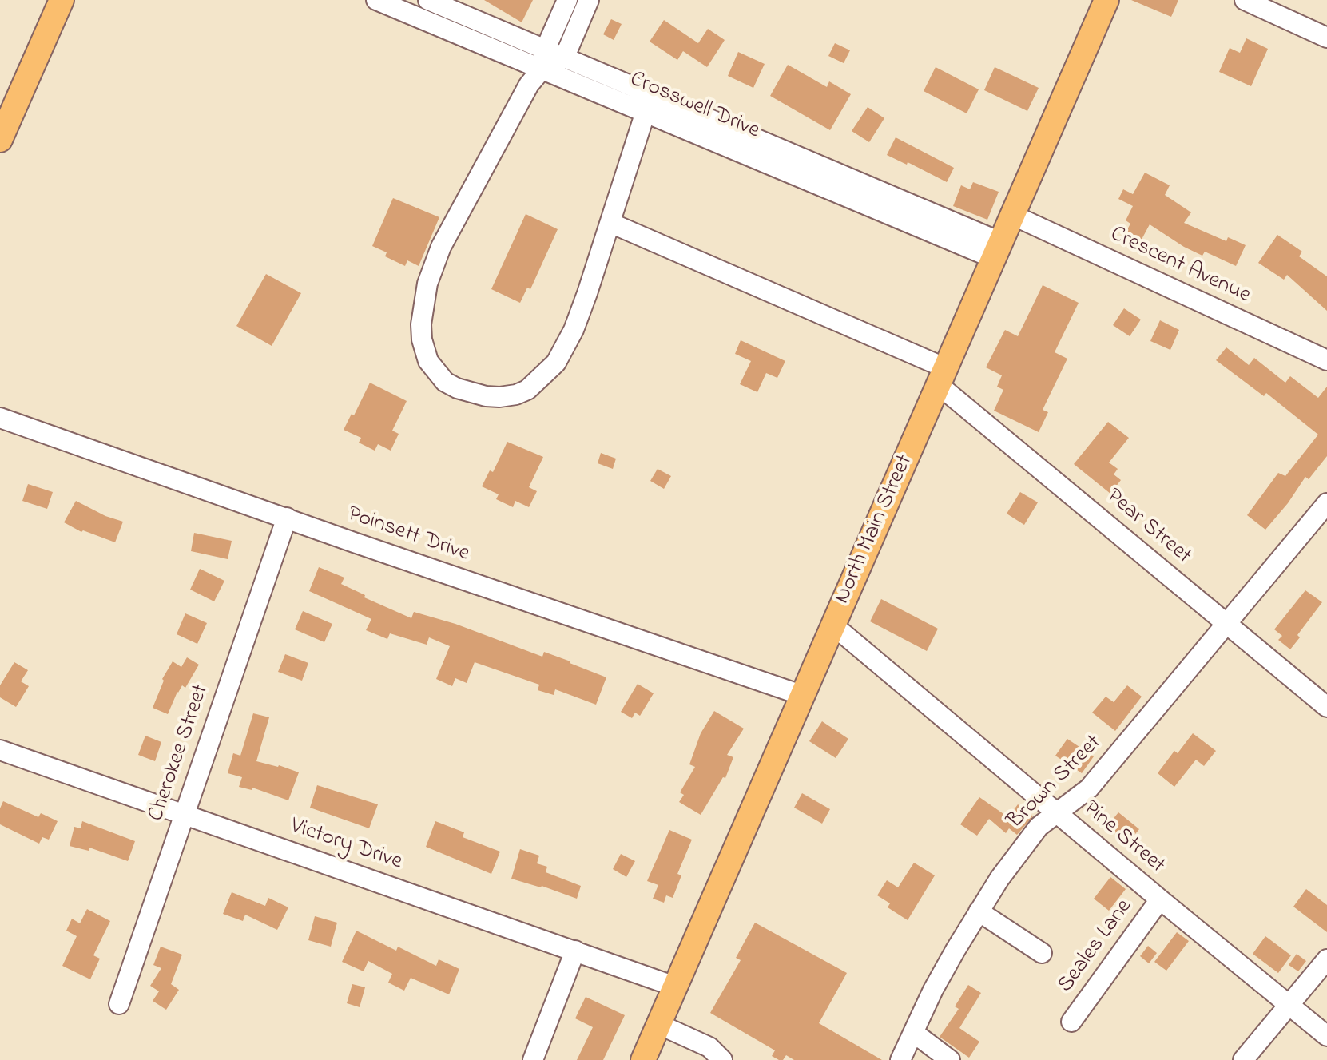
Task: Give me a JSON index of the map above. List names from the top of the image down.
{
  "streets": {
    "main road": ["North Main Street"],
    "street": [
      "Crosswell Drive",
      "Crescent Avenue",
      "Pear Street",
      "Poinsett Drive",
      "Cherokee Street",
      "Brown Street",
      "Pine Street",
      "Victory Drive",
      "Seales Lane"
    ]
  },
  "crossings": [
    ["Crosswell Drive", "North Main Street"],
    ["Crescent Avenue", "North Main Street"],
    ["Pear Street", "North Main Street"],
    ["Pear Street", "Brown Street"],
    ["North Main Street", "Poinsett Drive"],
    ["North Main Street", "Pine Street"],
    ["North Main Street", "Victory Drive"],
    ["Poinsett Drive", "Cherokee Street"],
    ["Cherokee Street", "Victory Drive"],
    ["Brown Street", "Pine Street"],
    ["Pine Street", "Seales Lane"]
  ]
}
